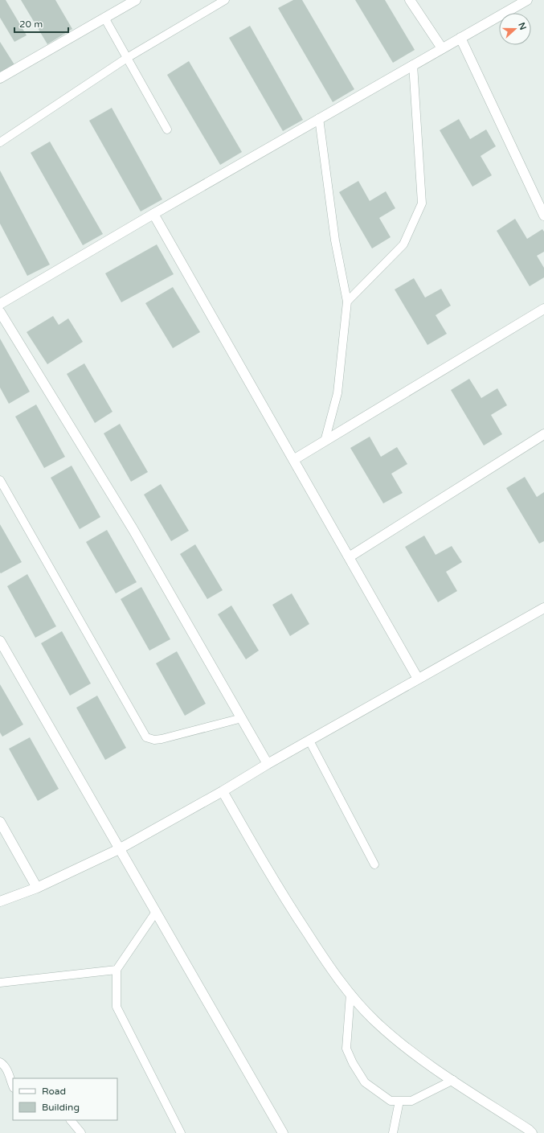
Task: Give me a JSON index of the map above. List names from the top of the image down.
{
  "legend": ["Road", "Building"],
  "scale_bar": "20 m",
  "north": "right"
}
